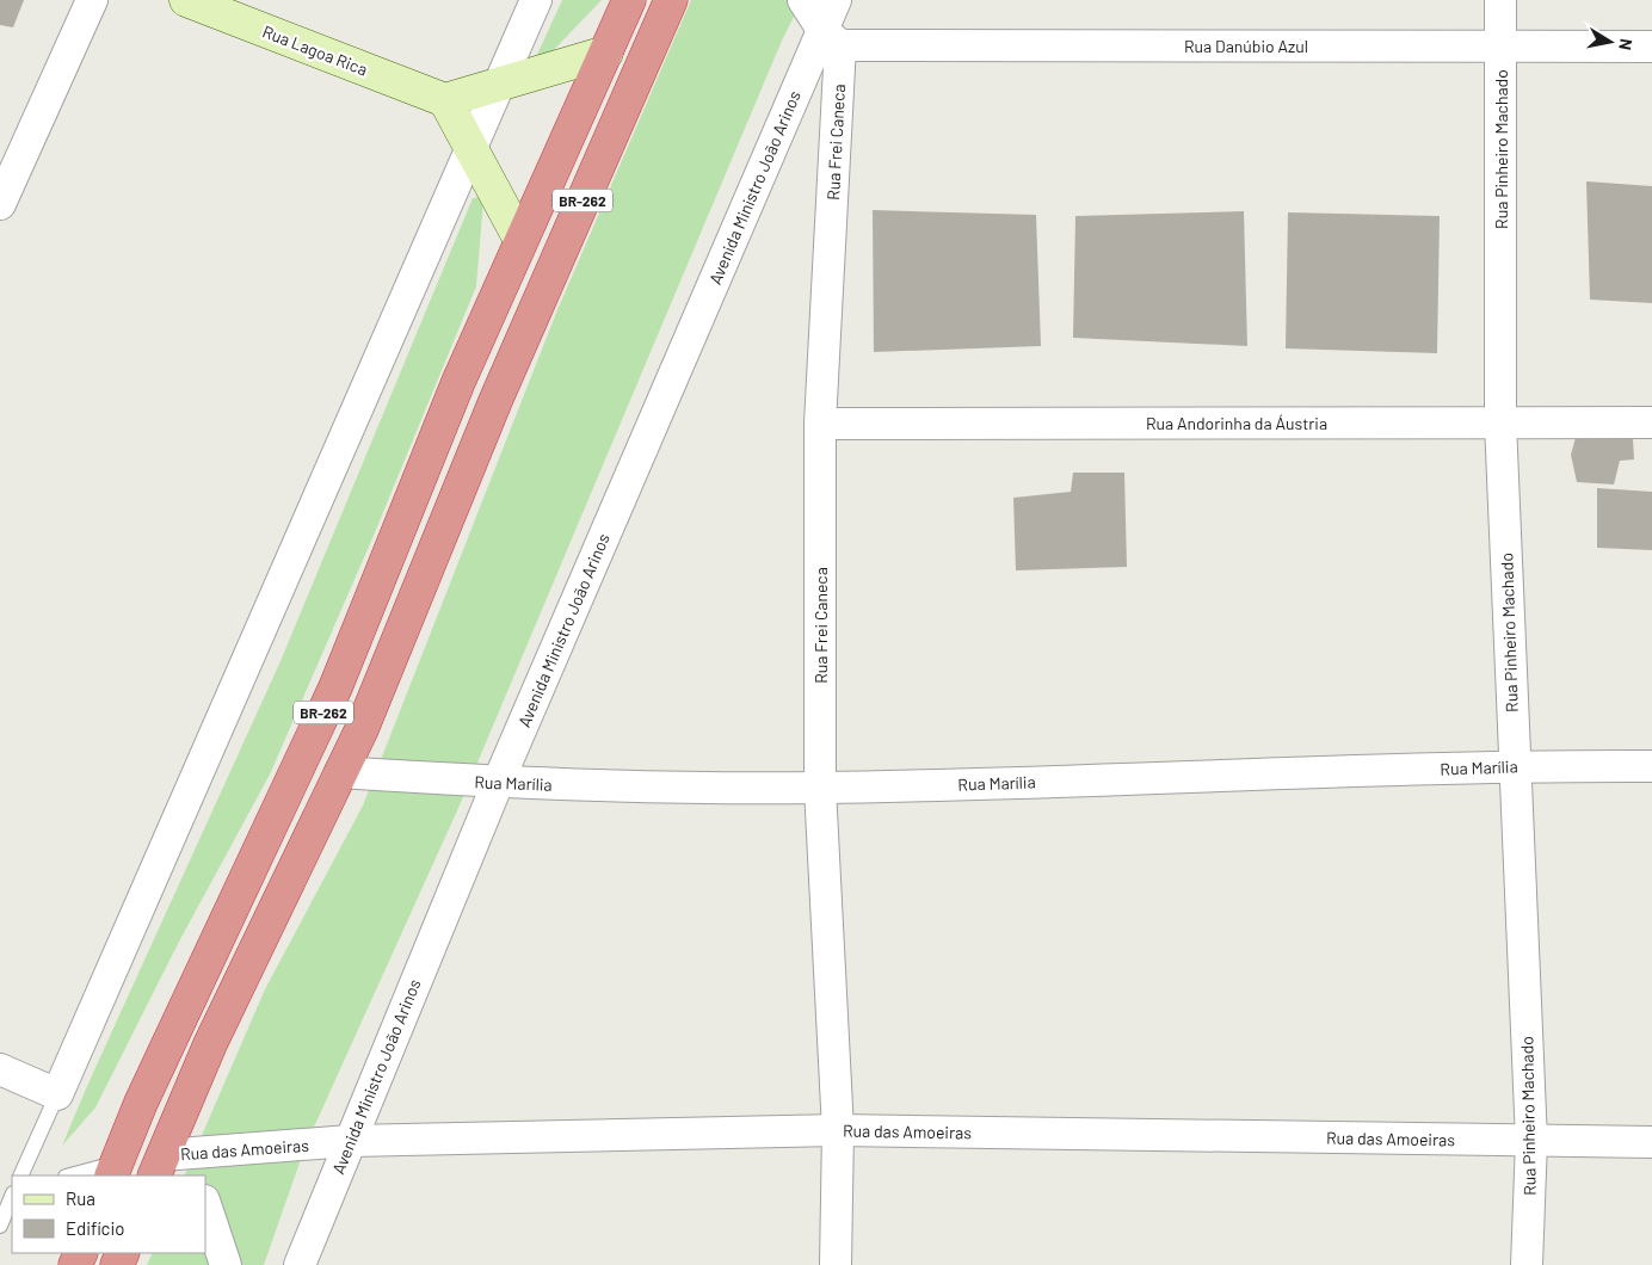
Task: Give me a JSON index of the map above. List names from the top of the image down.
{
  "streets": {
    "highway": ["BR-262"],
    "street": [
      "Rua Danúbio Azul",
      "Rua Lagoa Rica",
      "Rua Frei Caneca",
      "Rua Pinheiro Machado",
      "Avenida Ministro João Arinos",
      "Rua Andorinha da Áustria",
      "Rua Marília",
      "Rua das Amoeiras"
    ]
  },
  "crossings": [
    ["Rua Danúbio Azul", "Rua Frei Caneca"],
    ["Rua Danúbio Azul", "Rua Pinheiro Machado"],
    ["Rua Danúbio Azul", "Avenida Ministro João Arinos"],
    ["Rua Frei Caneca", "Avenida Ministro João Arinos"],
    ["Rua Frei Caneca", "Rua Andorinha da Áustria"],
    ["Rua Frei Caneca", "Rua Marília"],
    ["Rua Frei Caneca", "Rua das Amoeiras"],
    ["Rua Pinheiro Machado", "Rua Andorinha da Áustria"],
    ["Rua Pinheiro Machado", "Rua Marília"],
    ["Rua Pinheiro Machado", "Rua das Amoeiras"],
    ["Avenida Ministro João Arinos", "Rua Marília"],
    ["Avenida Ministro João Arinos", "Rua das Amoeiras"],
    ["BR-262", "Rua Marília"],
    ["BR-262", "Rua das Amoeiras"]
  ],
  "legend": ["Rua", "Edifício"],
  "north": "right"
}
